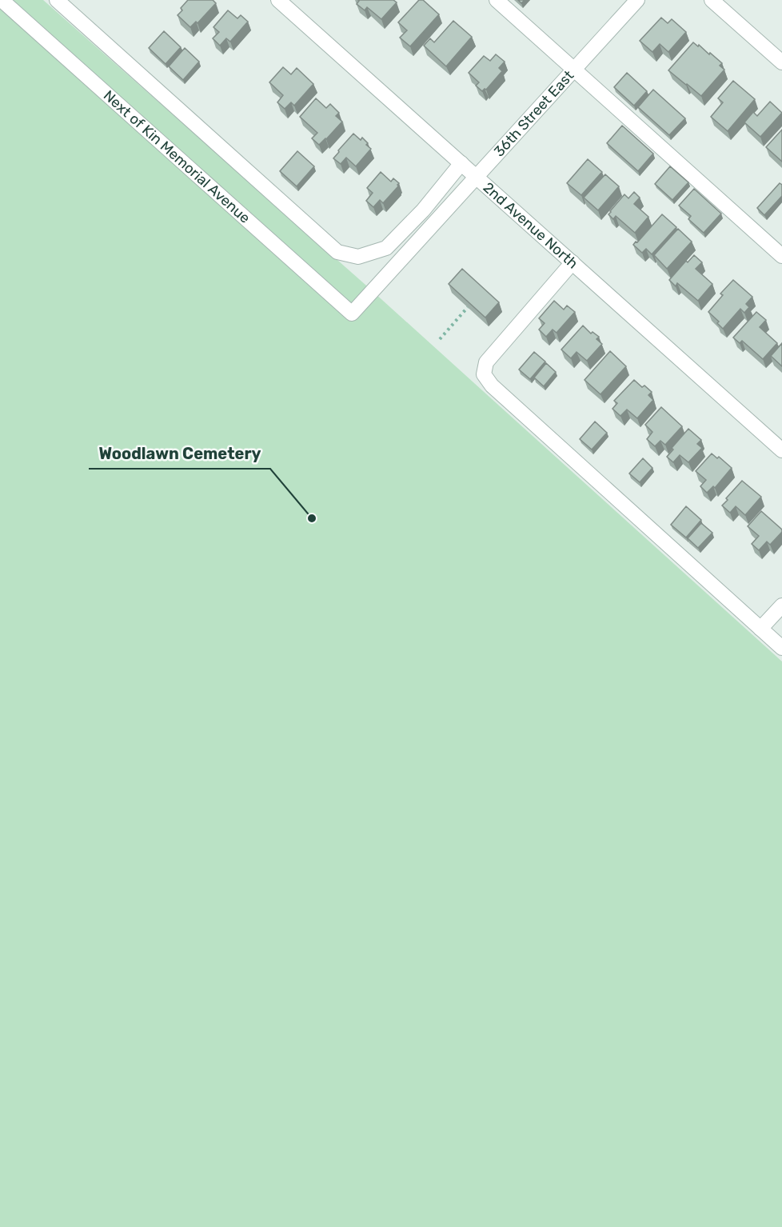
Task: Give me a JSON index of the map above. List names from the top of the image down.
{
  "streets": {
    "street": ["36th Street East", "Next of Kin Memorial Avenue", "2nd Avenue North"]
  },
  "crossings": [
    ["36th Street East", "Next of Kin Memorial Avenue"],
    ["36th Street East", "2nd Avenue North"]
  ],
  "places": ["Woodlawn Cemetery"]
}
